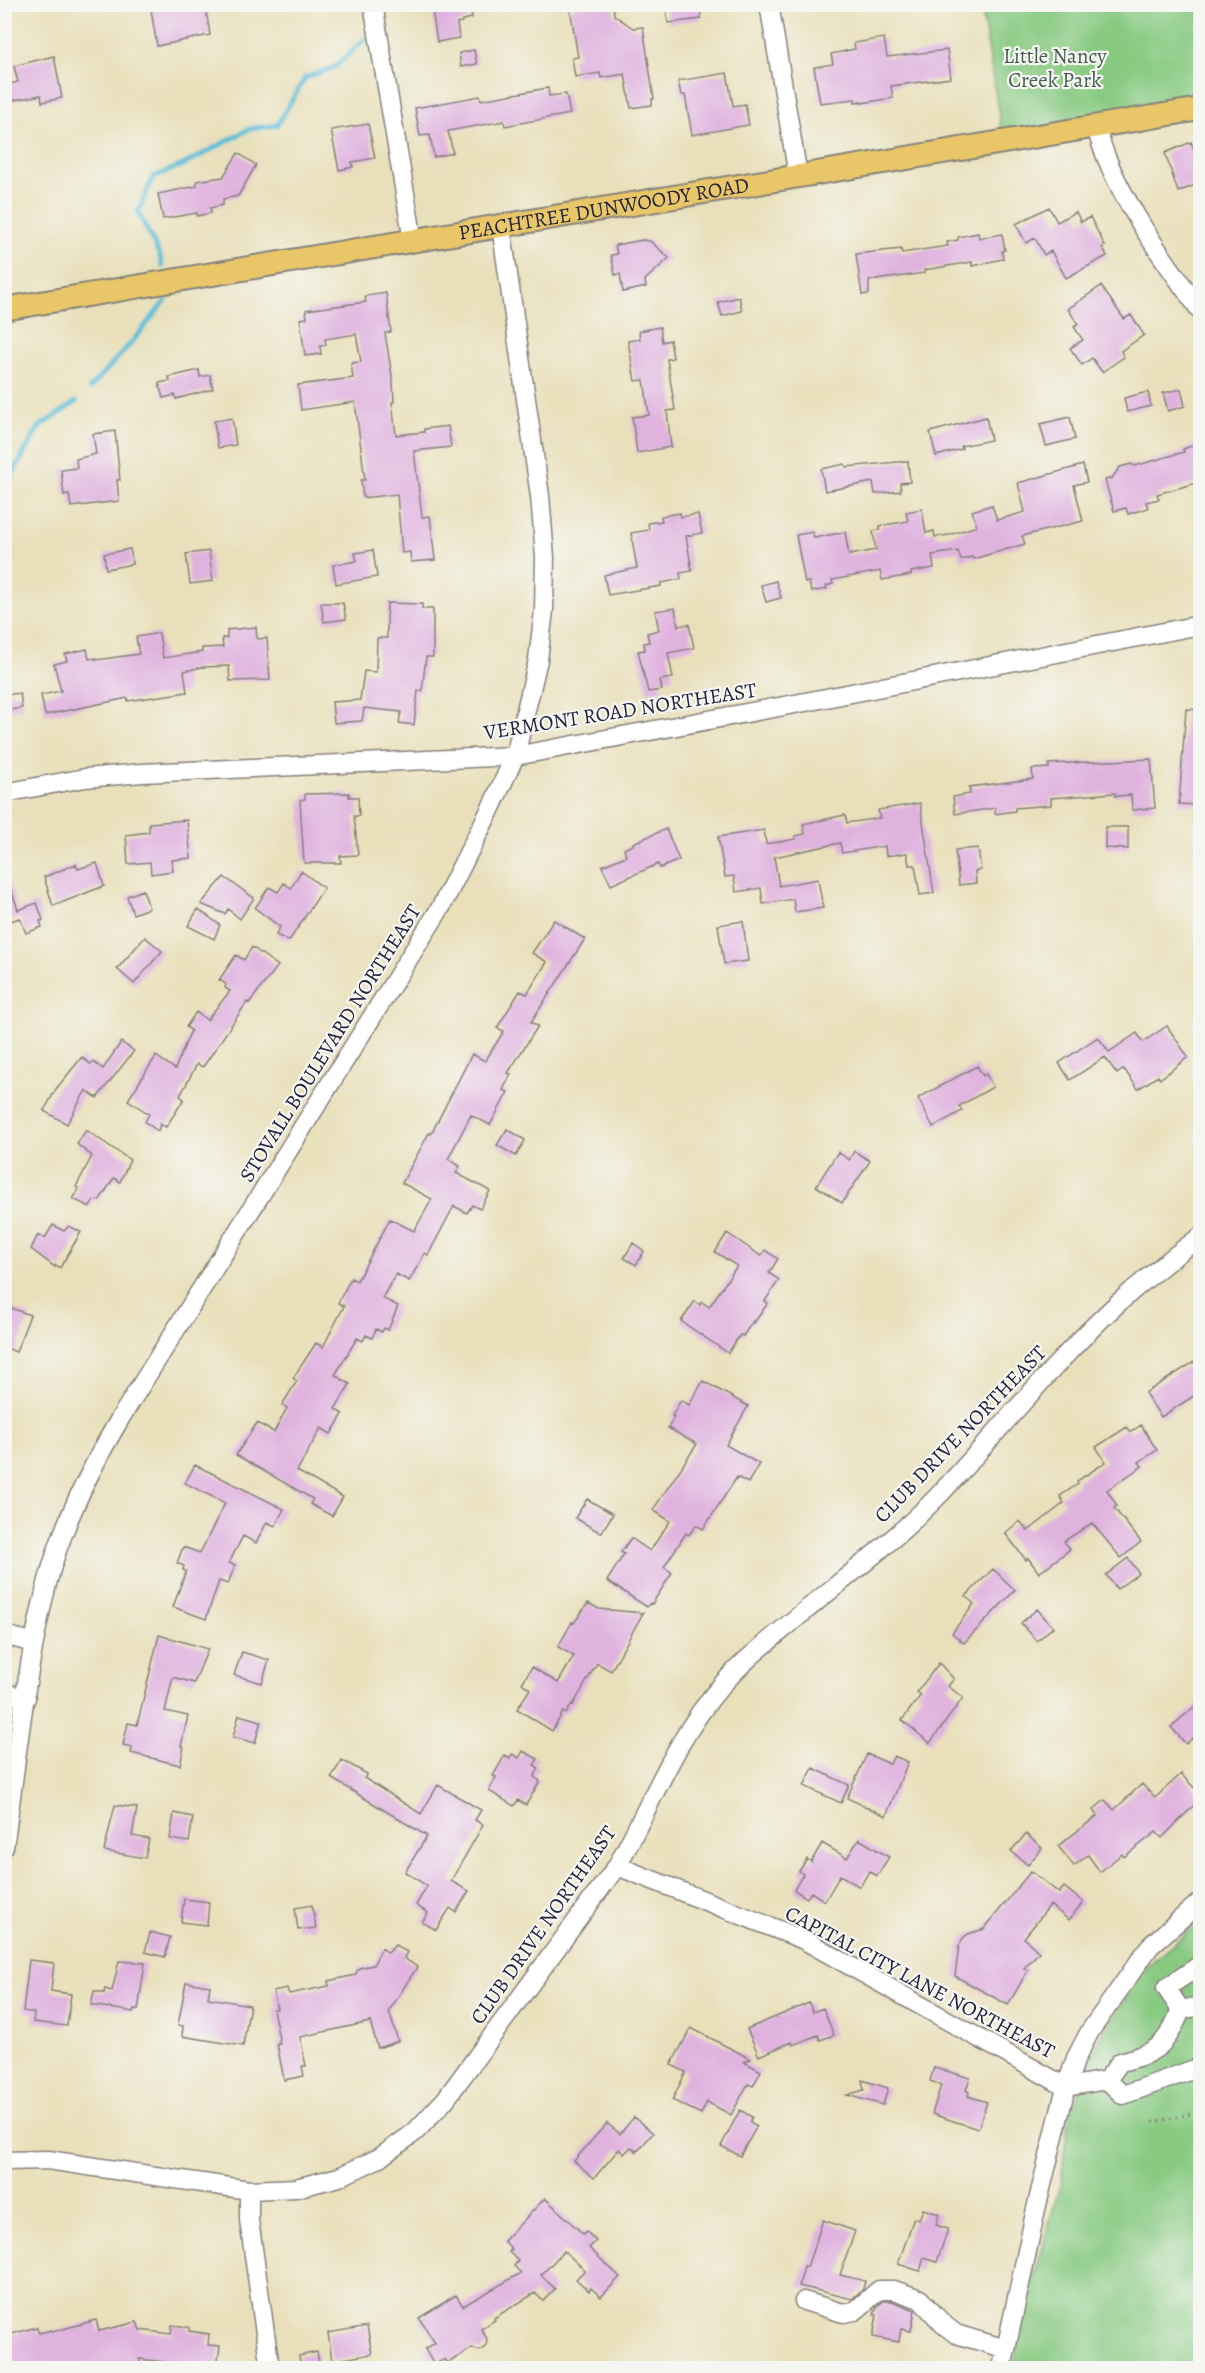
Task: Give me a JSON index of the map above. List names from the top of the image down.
{
  "streets": {
    "main road": ["PEACHTREE DUNWOODY ROAD"],
    "street": [
      "VERMONT ROAD NORTHEAST",
      "STOVALL BOULEVARD NORTHEAST",
      "CLUB DRIVE NORTHEAST",
      "CAPITAL CITY LANE NORTHEAST"
    ]
  },
  "crossings": [
    ["PEACHTREE DUNWOODY ROAD", "STOVALL BOULEVARD NORTHEAST"],
    ["VERMONT ROAD NORTHEAST", "STOVALL BOULEVARD NORTHEAST"],
    ["CLUB DRIVE NORTHEAST", "CAPITAL CITY LANE NORTHEAST"]
  ],
  "parks": ["Little Nancy Creek Park"]
}
